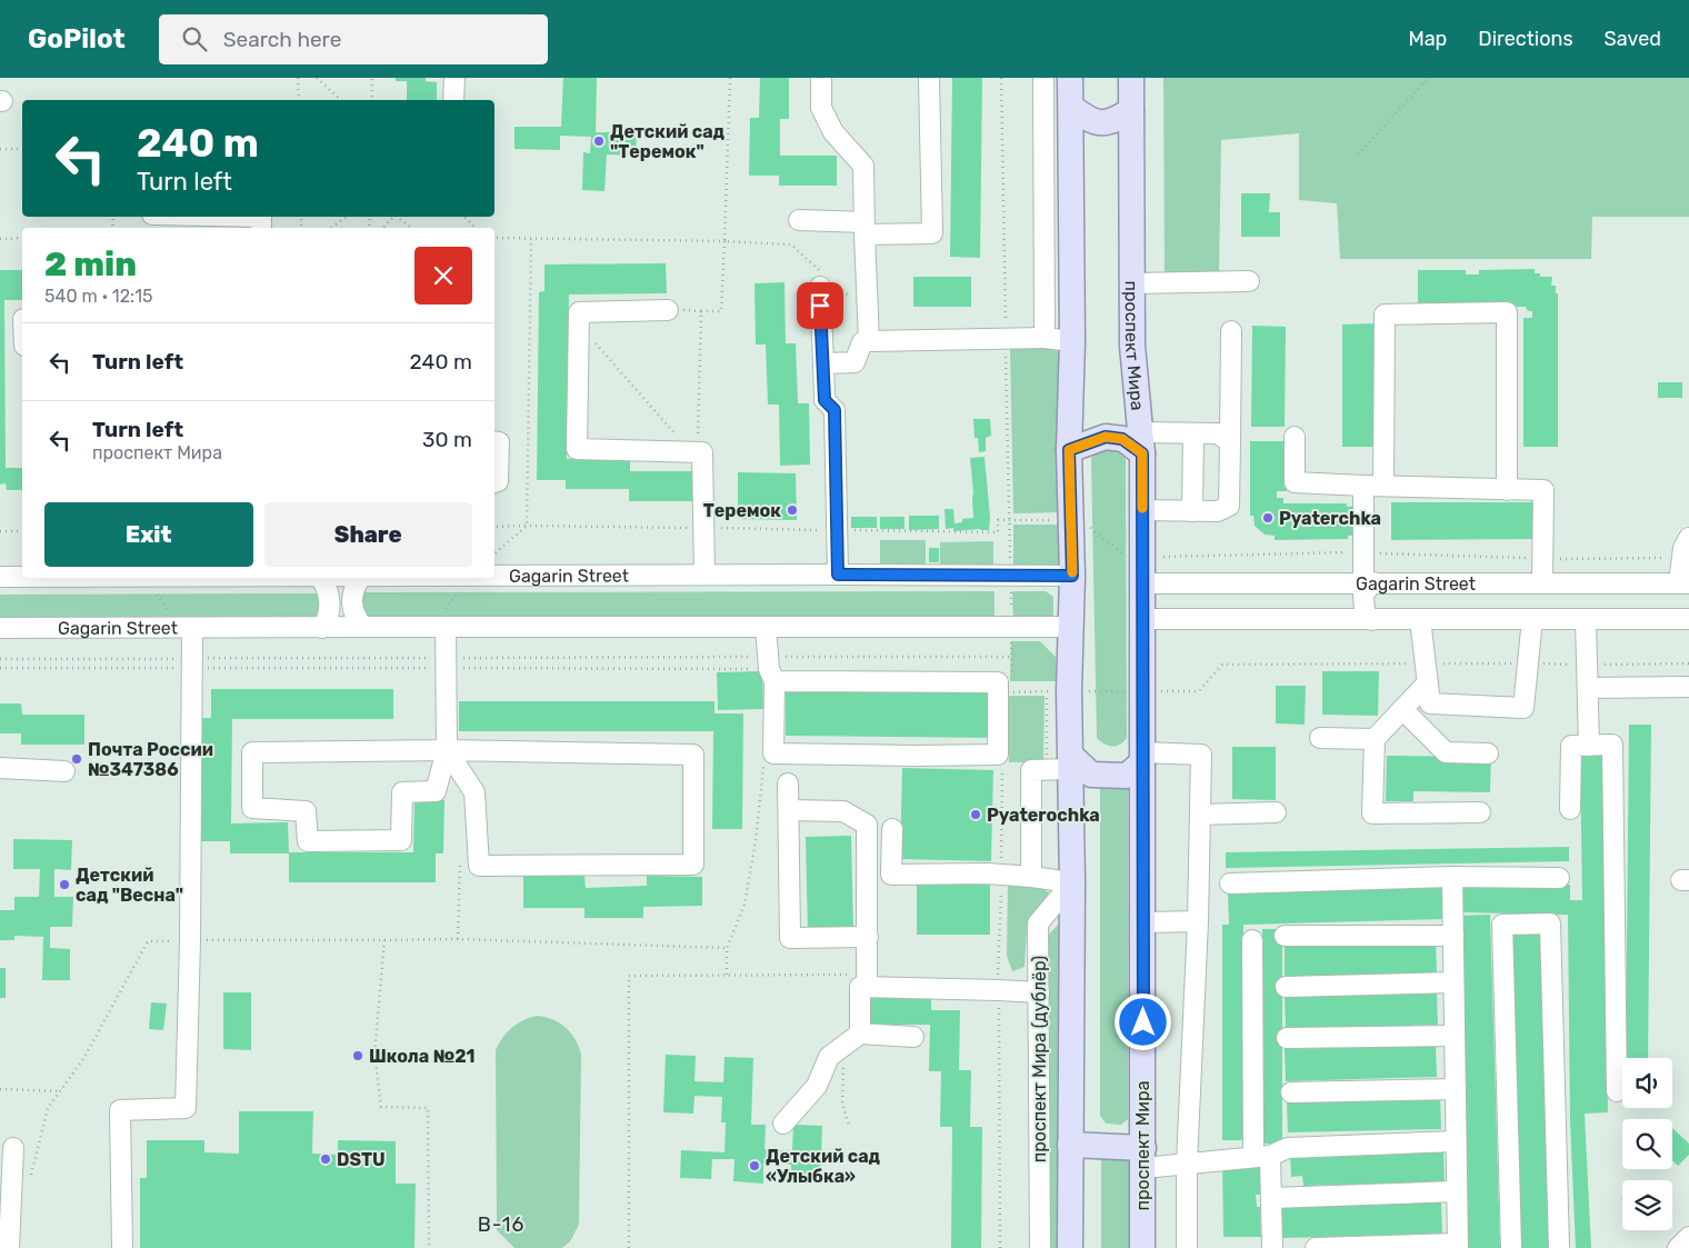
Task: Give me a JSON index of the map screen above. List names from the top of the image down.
{
  "streets": {
    "main road": ["проспект Мира"],
    "street": ["Gagarin Street", "проспект Мира (дублёр)"]
  },
  "crossings": [
    ["проспект Мира", "Gagarin Street"]
  ],
  "districts": ["В-16"],
  "places": [
    "Детский сад \"Теремок\"",
    "Теремок",
    "Pyaterchka",
    "Почта России №347386",
    "Pyaterochka",
    "Детский сад \"Весна\"",
    "Школа №21",
    "DSTU",
    "Детский сад «Улыбка»"
  ],
  "page": {
    "header": "GoPilot",
    "search": "Search here",
    "nav": ["Map", "Directions", "Saved"],
    "turn": ["240 m", "Turn left"],
    "heading": ["2 min", "540 m · 12:15"],
    "list": [
      {
        "name": "Turn left",
        "value": "240 m"
      },
      {
        "name": "Turn left",
        "note": "проспект Мира",
        "value": "30 m"
      }
    ],
    "buttons": ["Exit", "Share"]
  }
}
